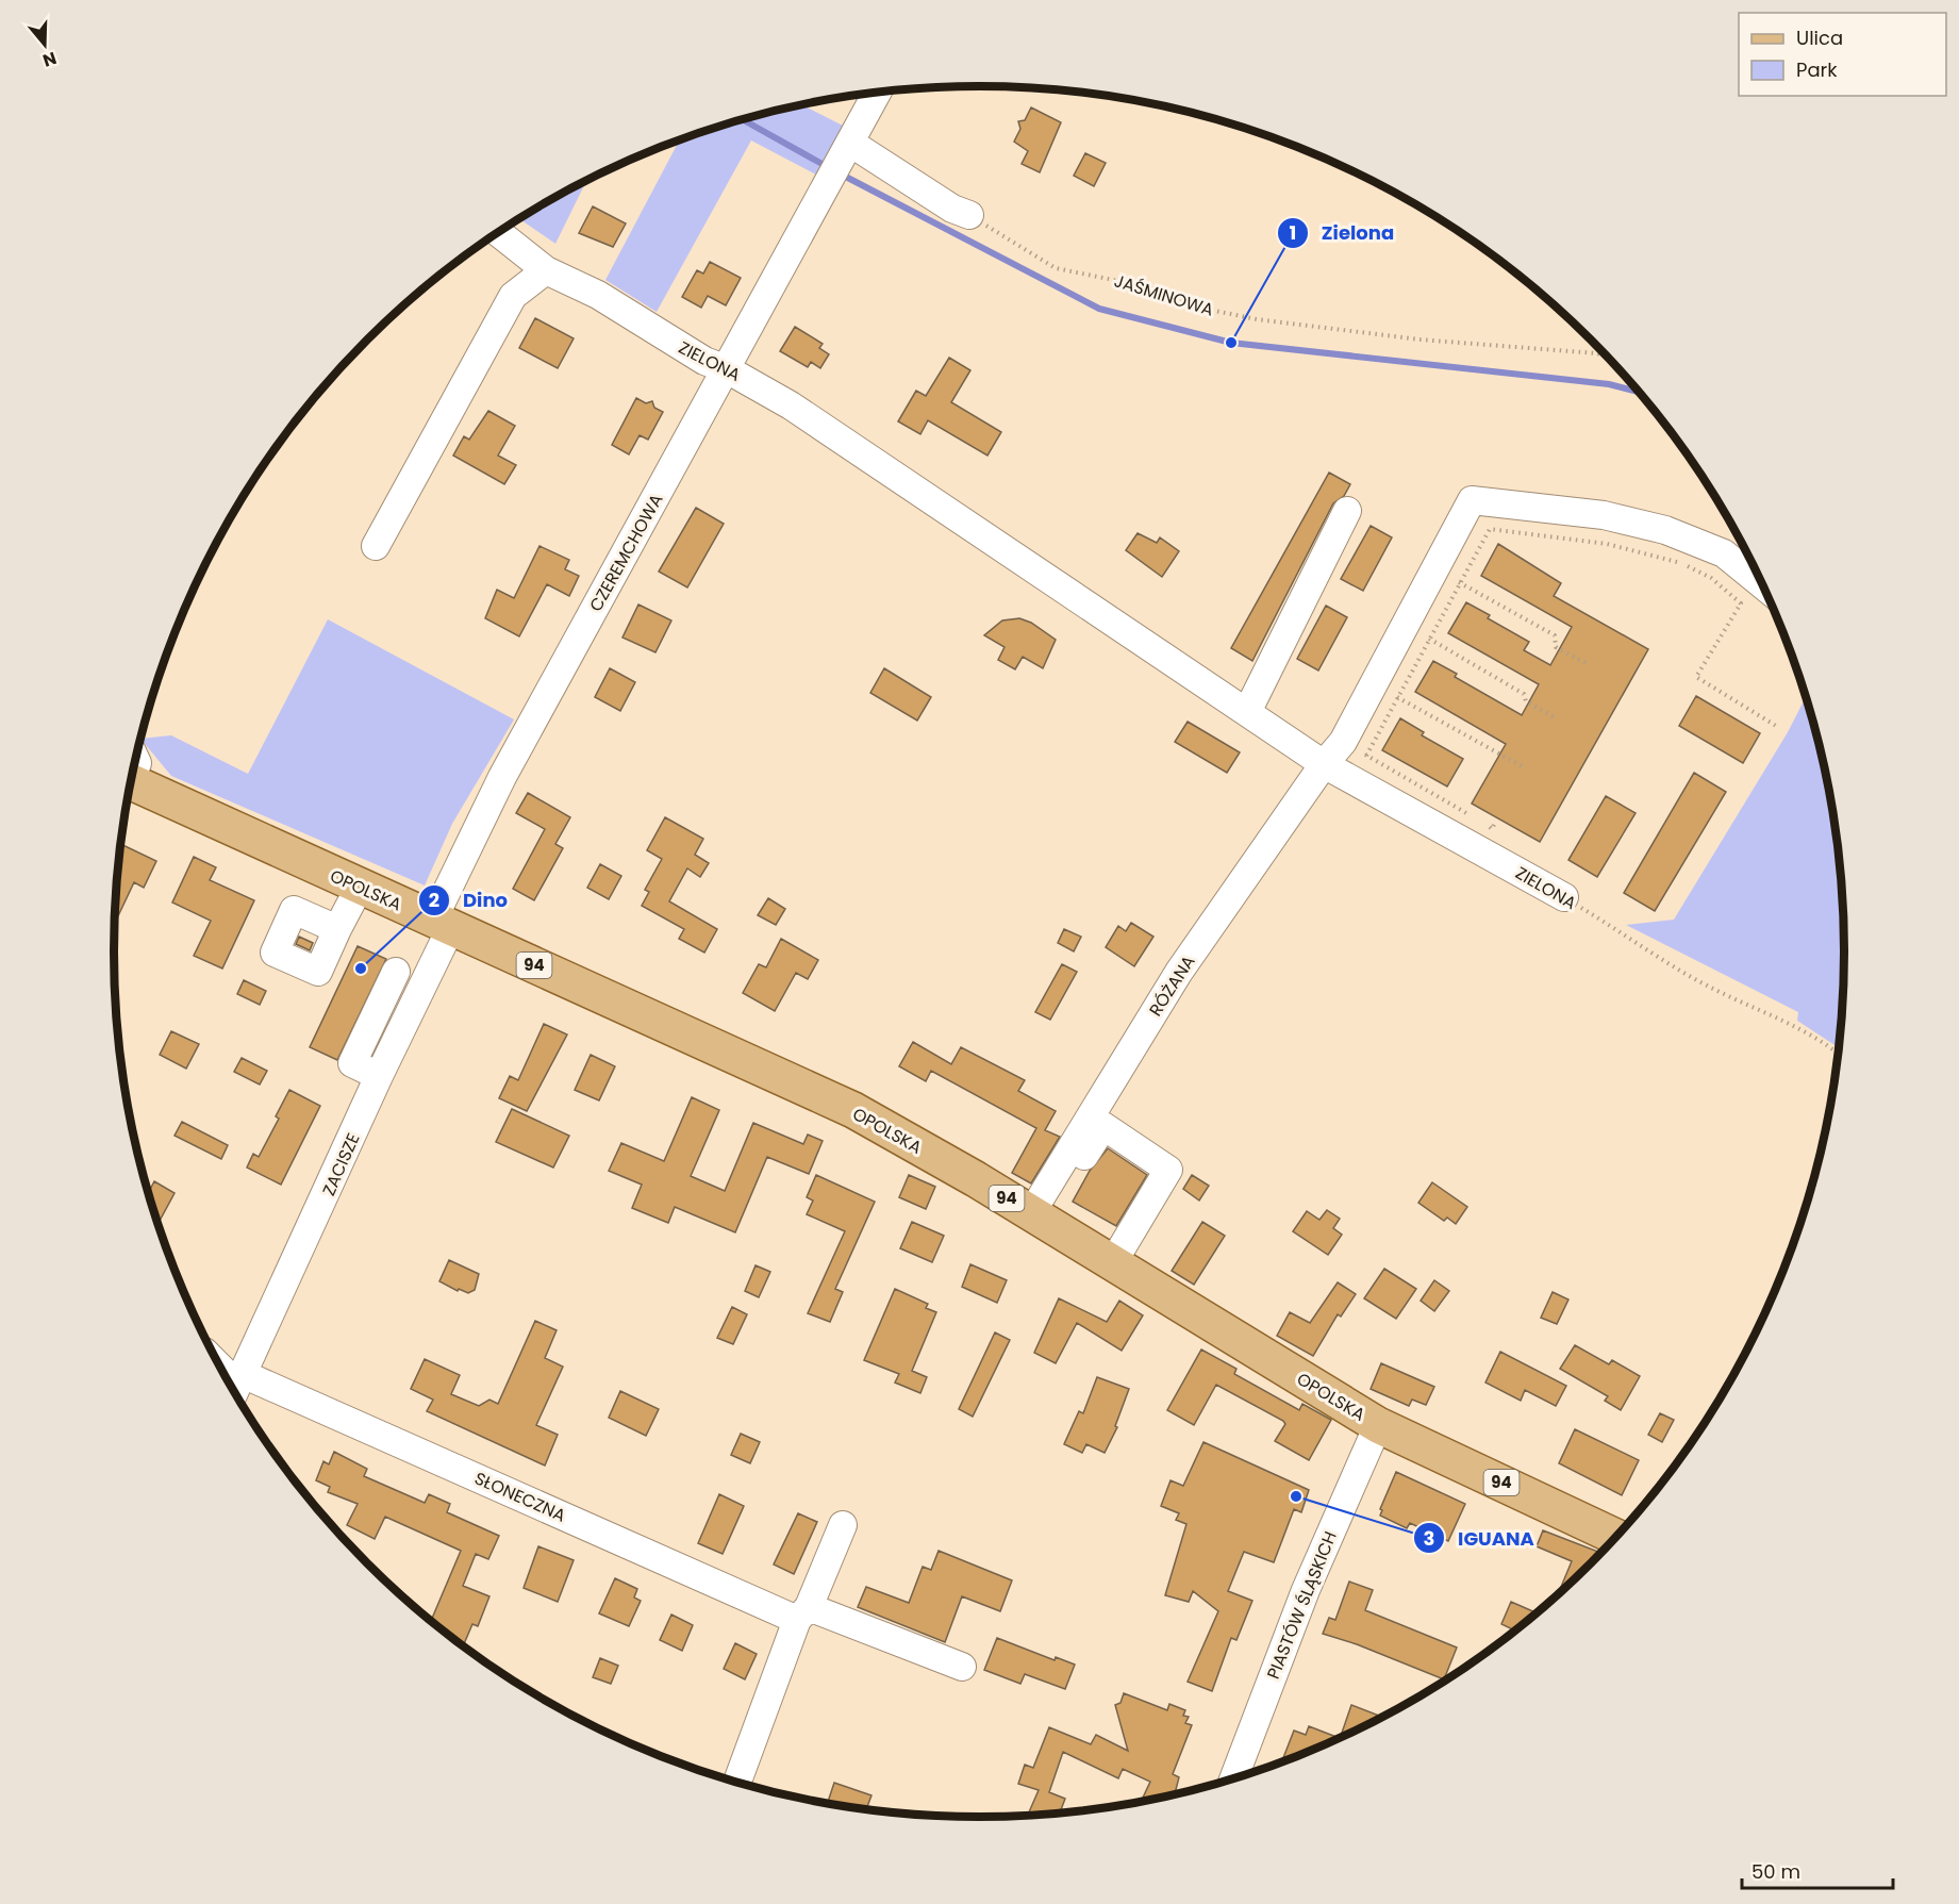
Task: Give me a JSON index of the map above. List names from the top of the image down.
{
  "streets": {
    "main road": ["OPOLSKA", "94"],
    "street": [
      "ZIELONA",
      "CZEREMCHOWA",
      "RÓŻANA",
      "ZACISZE",
      "SŁONECZNA",
      "PIASTÓW ŚLĄSKICH"
    ],
    "path": ["JAŚMINOWA"]
  },
  "crossings": [
    ["ZIELONA", "CZEREMCHOWA"],
    ["ZIELONA", "RÓŻANA"],
    ["CZEREMCHOWA", "OPOLSKA"],
    ["CZEREMCHOWA", "ZACISZE"],
    ["OPOLSKA", "RÓŻANA"],
    ["OPOLSKA", "ZACISZE"],
    ["OPOLSKA", "PIASTÓW ŚLĄSKICH"],
    ["ZACISZE", "SŁONECZNA"]
  ],
  "places": ["Zielona", "Dino", "IGUANA"],
  "legend": ["Ulica", "Park"],
  "scale_bar": "50 m",
  "north": "bottom"
}
